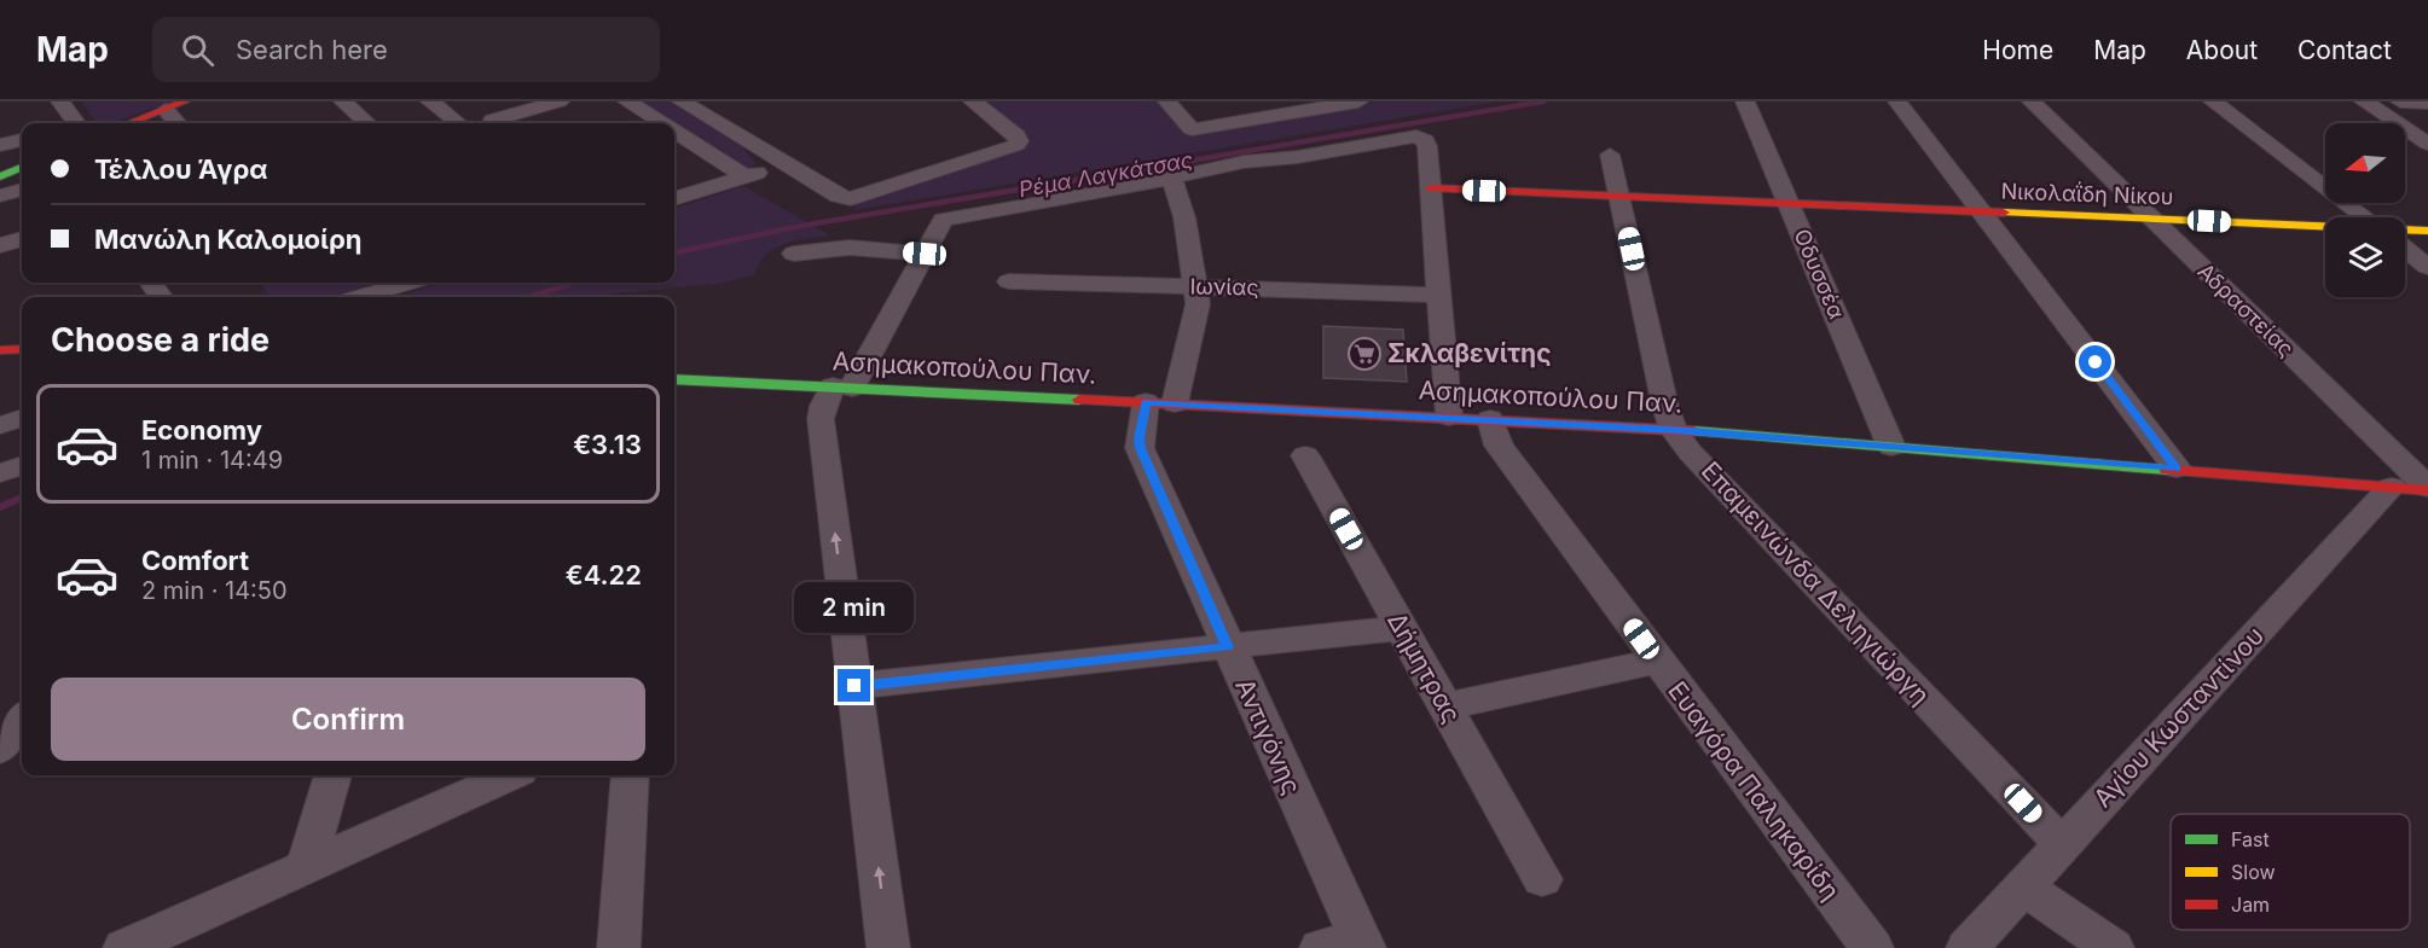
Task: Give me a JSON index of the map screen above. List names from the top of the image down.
{
  "streets": {
    "street": [
      "Νικολαΐδη Νίκου",
      "Οδυσσέα",
      "Ιωνίας",
      "Αδραστείας",
      "Ασημακοπούλου Παν.",
      "Επαμεινώνδα Δεληγιώργη",
      "Δήμητρας",
      "Αγίου Κωσταντίνου",
      "Αντιγόνης",
      "Ευαγόρα Παληκαρίδη"
    ]
  },
  "crossings": [
    ["Νικολαΐδη Νίκου", "Οδυσσέα"],
    ["Νικολαΐδη Νίκου", "Αδραστείας"],
    ["Νικολαΐδη Νίκου", "Επαμεινώνδα Δεληγιώργη"],
    ["Οδυσσέα", "Ασημακοπούλου Παν."],
    ["Ιωνίας", "Αντιγόνης"],
    ["Αδραστείας", "Ασημακοπούλου Παν."],
    ["Ασημακοπούλου Παν.", "Επαμεινώνδα Δεληγιώργη"],
    ["Ασημακοπούλου Παν.", "Αγίου Κωσταντίνου"],
    ["Ασημακοπούλου Παν.", "Αντιγόνης"],
    ["Ασημακοπούλου Παν.", "Ευαγόρα Παληκαρίδη"],
    ["Επαμεινώνδα Δεληγιώργη", "Αγίου Κωσταντίνου"]
  ],
  "water": ["Ρέμα Λαγκάτσας"],
  "places": {
    "supermarket": ["Σκλαβενίτης"]
  },
  "legend": ["Fast", "Slow", "Jam"],
  "north": "left",
  "page": {
    "header": "Map",
    "search": "Search here",
    "nav": [
      "Home",
      "Map",
      "About",
      "Contact"
    ],
    "banner": ["Τέλλου Άγρα", "Μανώλη Καλομοίρη"],
    "heading": "Choose a ride",
    "list": [
      {
        "name": "Economy",
        "note": "1 min · 14:49",
        "value": "€3.13"
      },
      {
        "name": "Comfort",
        "note": "2 min · 14:50",
        "value": "€4.22"
      }
    ],
    "bubble": "2 min",
    "buttons": "Confirm"
  }
}
